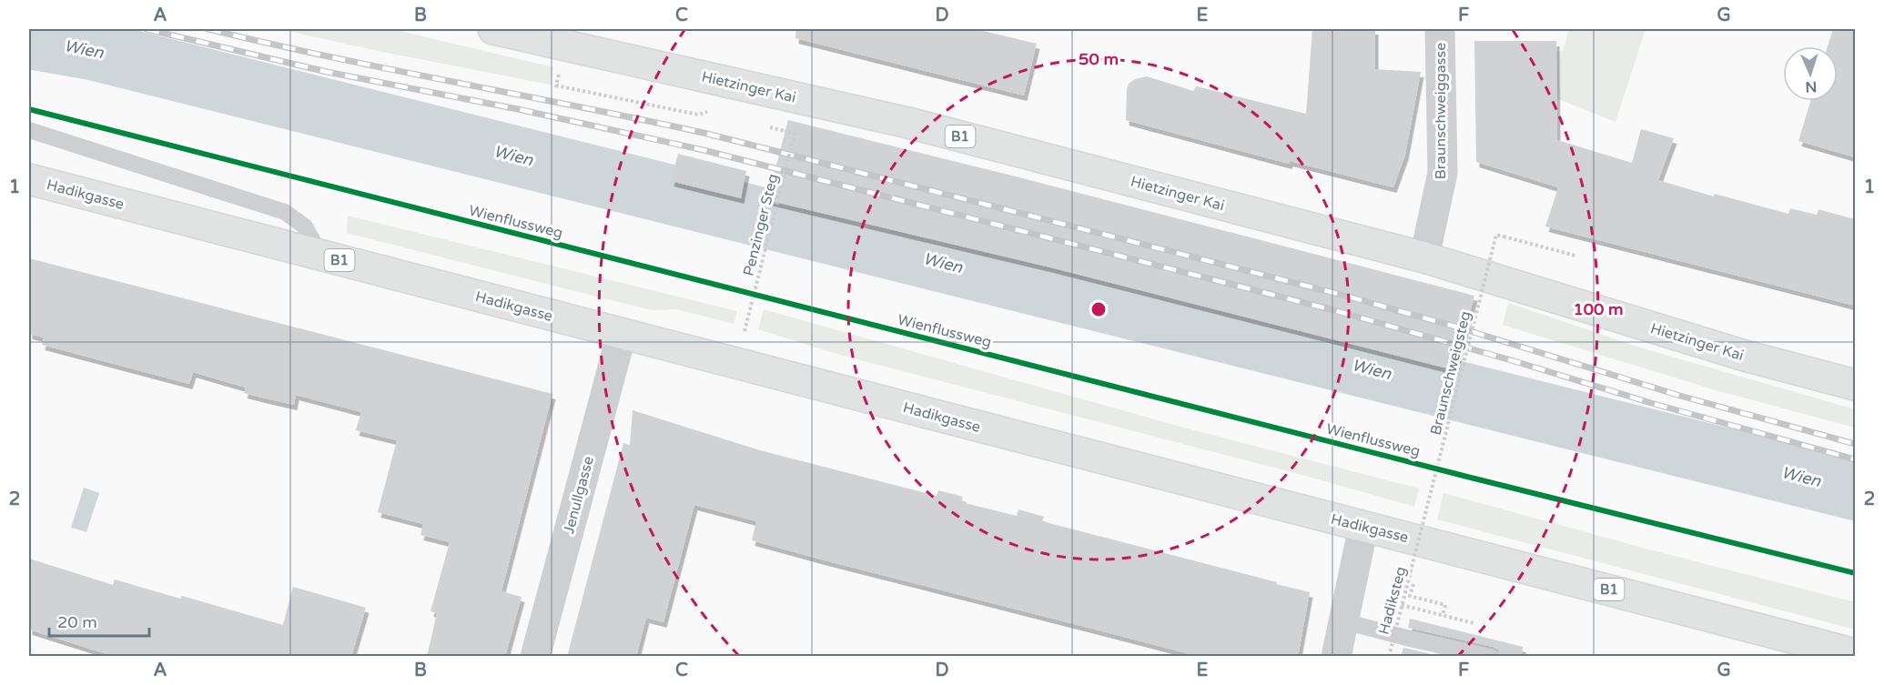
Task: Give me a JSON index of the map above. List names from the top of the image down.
{
  "streets": {
    "main road": ["Hietzinger Kai", "B1", "Hadikgasse"],
    "street": ["Braunschweiggasse", "Jenullgasse"],
    "path": ["Penzinger Steg", "Braunschweigsteg", "Hadiksteg"],
    "cycle path": ["Wienflussweg"]
  },
  "crossings": [
    ["Hietzinger Kai", "Braunschweiggasse"],
    ["Hadikgasse", "Jenullgasse"],
    ["Braunschweigsteg", "Hadiksteg"]
  ],
  "water": ["Wien"],
  "scale_bar": "20 m",
  "north": "bottom",
  "grid": {
    "columns": [
      "A",
      "B",
      "C",
      "D",
      "E",
      "F",
      "G"
    ],
    "rows": ["1", "2"]
  },
  "rings": ["50 m", "100 m"]
}
